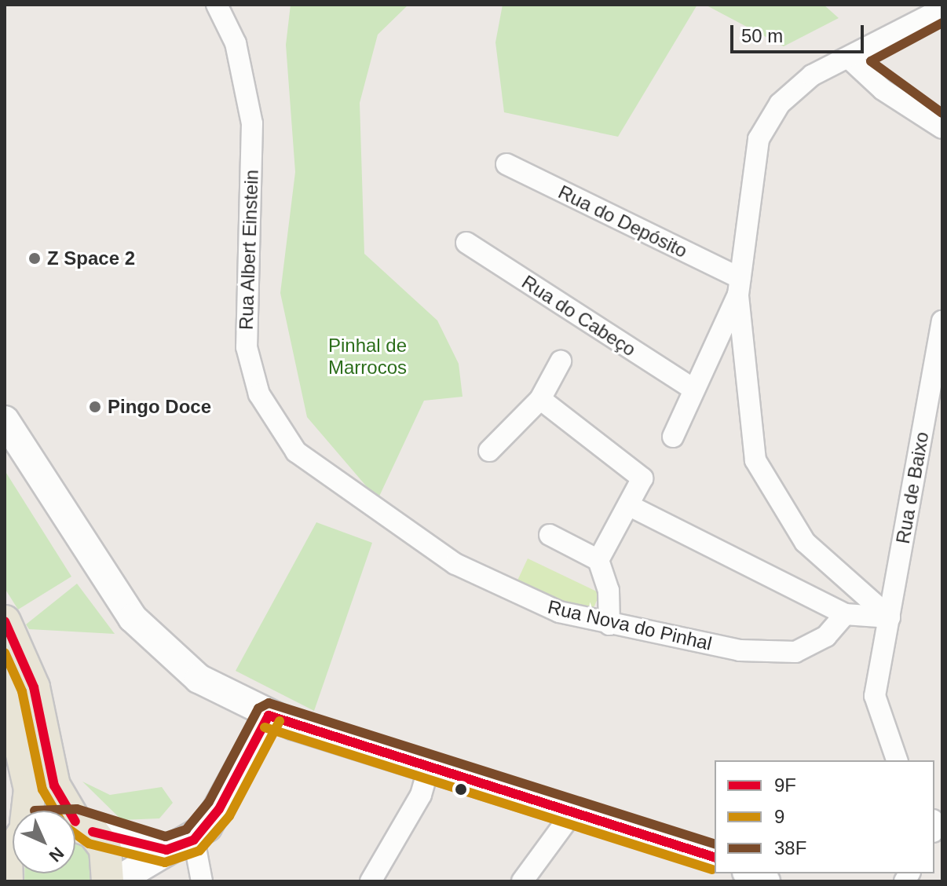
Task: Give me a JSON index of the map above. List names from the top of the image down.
{
  "streets": {
    "street": [
      "Rua do Depósito",
      "Rua Albert Einstein",
      "Rua do Cabeço",
      "Rua de Baixo",
      "Rua Nova do Pinhal"
    ]
  },
  "crossings": [
    ["Rua Albert Einstein", "Rua Nova do Pinhal"]
  ],
  "parks": ["Pinhal de Marrocos"],
  "places": ["Z Space 2", "Pingo Doce"],
  "lines": ["transit line 38F", "transit line 9F", "transit line 9"],
  "legend": ["9F", "9", "38F"],
  "scale_bar": "50 m",
  "north": "bottom right"
}
